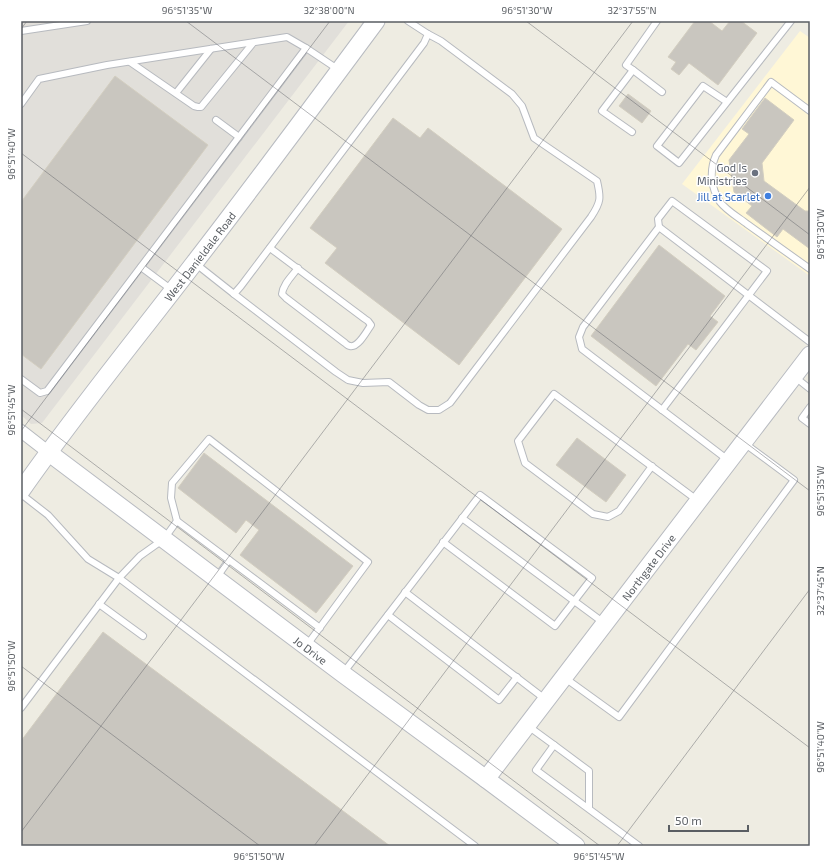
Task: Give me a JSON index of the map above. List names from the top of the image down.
{
  "streets": {
    "street": ["West Danieldale Road", "Northgate Drive", "Jo Drive"]
  },
  "crossings": [
    ["West Danieldale Road", "Jo Drive"],
    ["Northgate Drive", "Jo Drive"]
  ],
  "places": ["God Is Ministries", "Jill at Scarlet"],
  "scale_bar": "50 m",
  "coordinates": [
    "96°51'35\"W",
    "32°38'00\"N",
    "96°51'30\"W",
    "32°37'55\"N",
    "96°51'40\"W",
    "96°51'45\"W",
    "32°37'45\"N",
    "96°51'50\"W"
  ]
}
